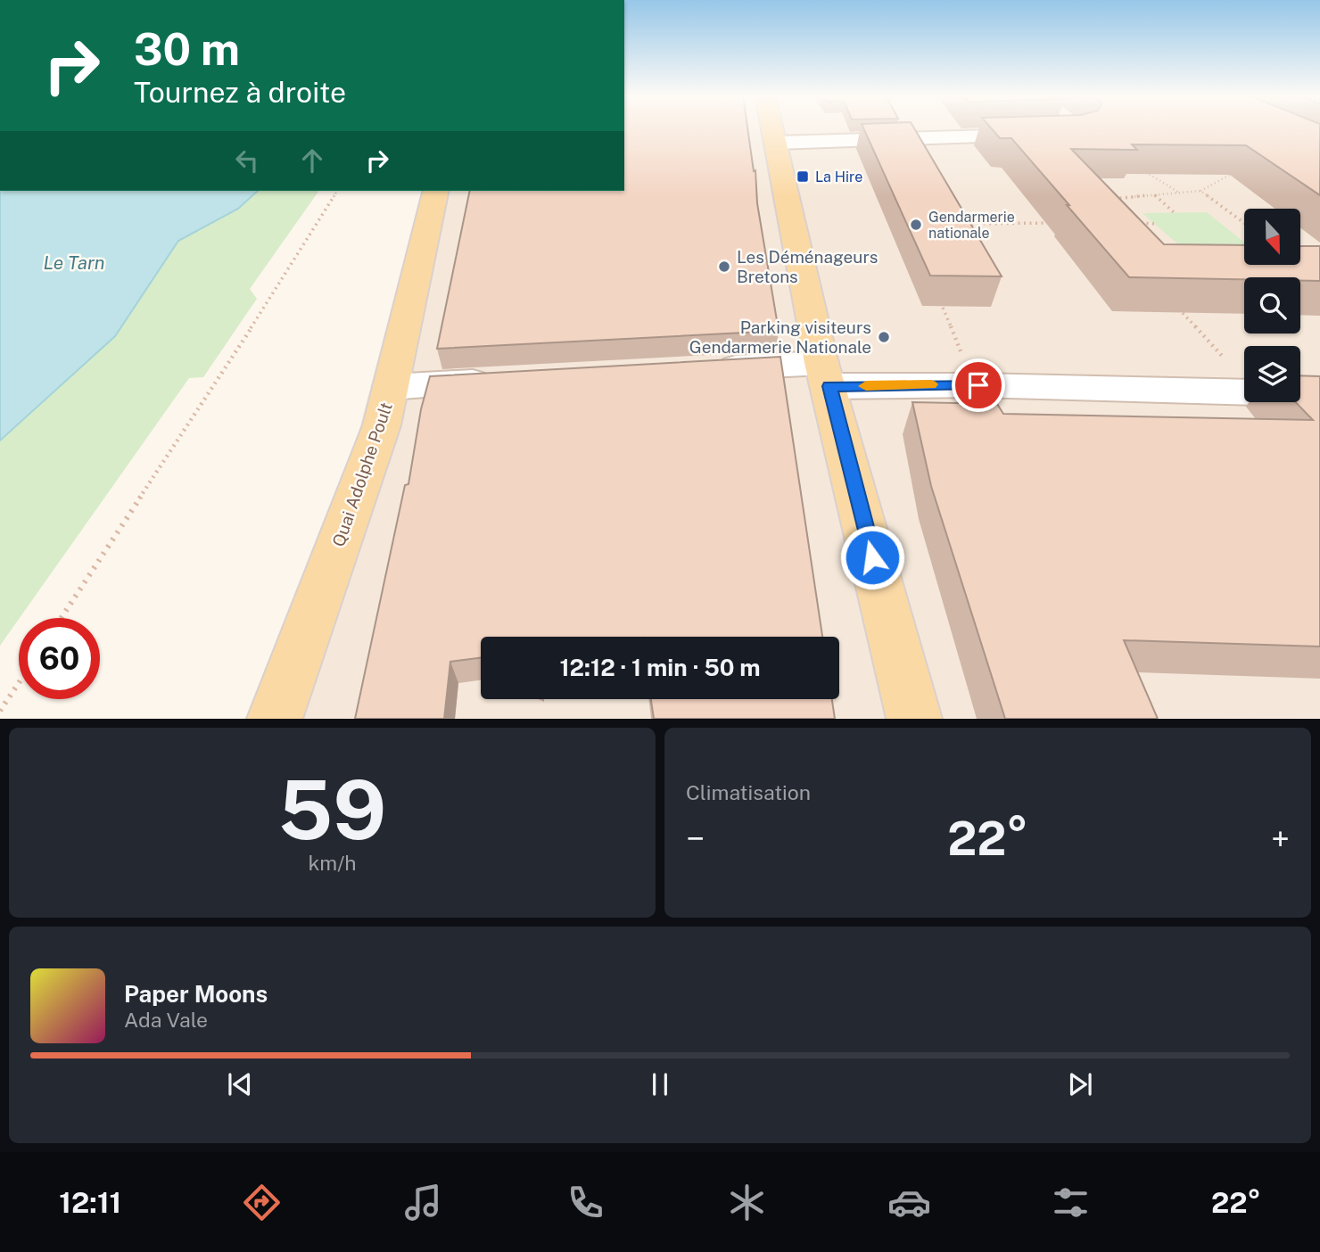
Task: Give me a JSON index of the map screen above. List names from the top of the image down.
{
  "streets": {
    "main road": ["Quai Adolphe Poult"]
  },
  "water": ["Le Tarn"],
  "places": {
    "transit": ["La Hire"],
    "other": ["Gendarmerie nationale", "Les Déménageurs Bretons", "Parking visiteurs Gendarmerie Nationale"]
  },
  "north": "bottom",
  "page": {
    "turn": ["30 m", "Tournez à droite"],
    "limit": "60",
    "trip": "12:12 · 1 min · 50 m",
    "tile": [
      ["59", "km/h"],
      "Climatisation"
    ],
    "heat": ["−", "22°", "+"],
    "song": ["Paper Moons", "Ada Vale"],
    "tabs": ["12:11", "22°"]
  }
}
